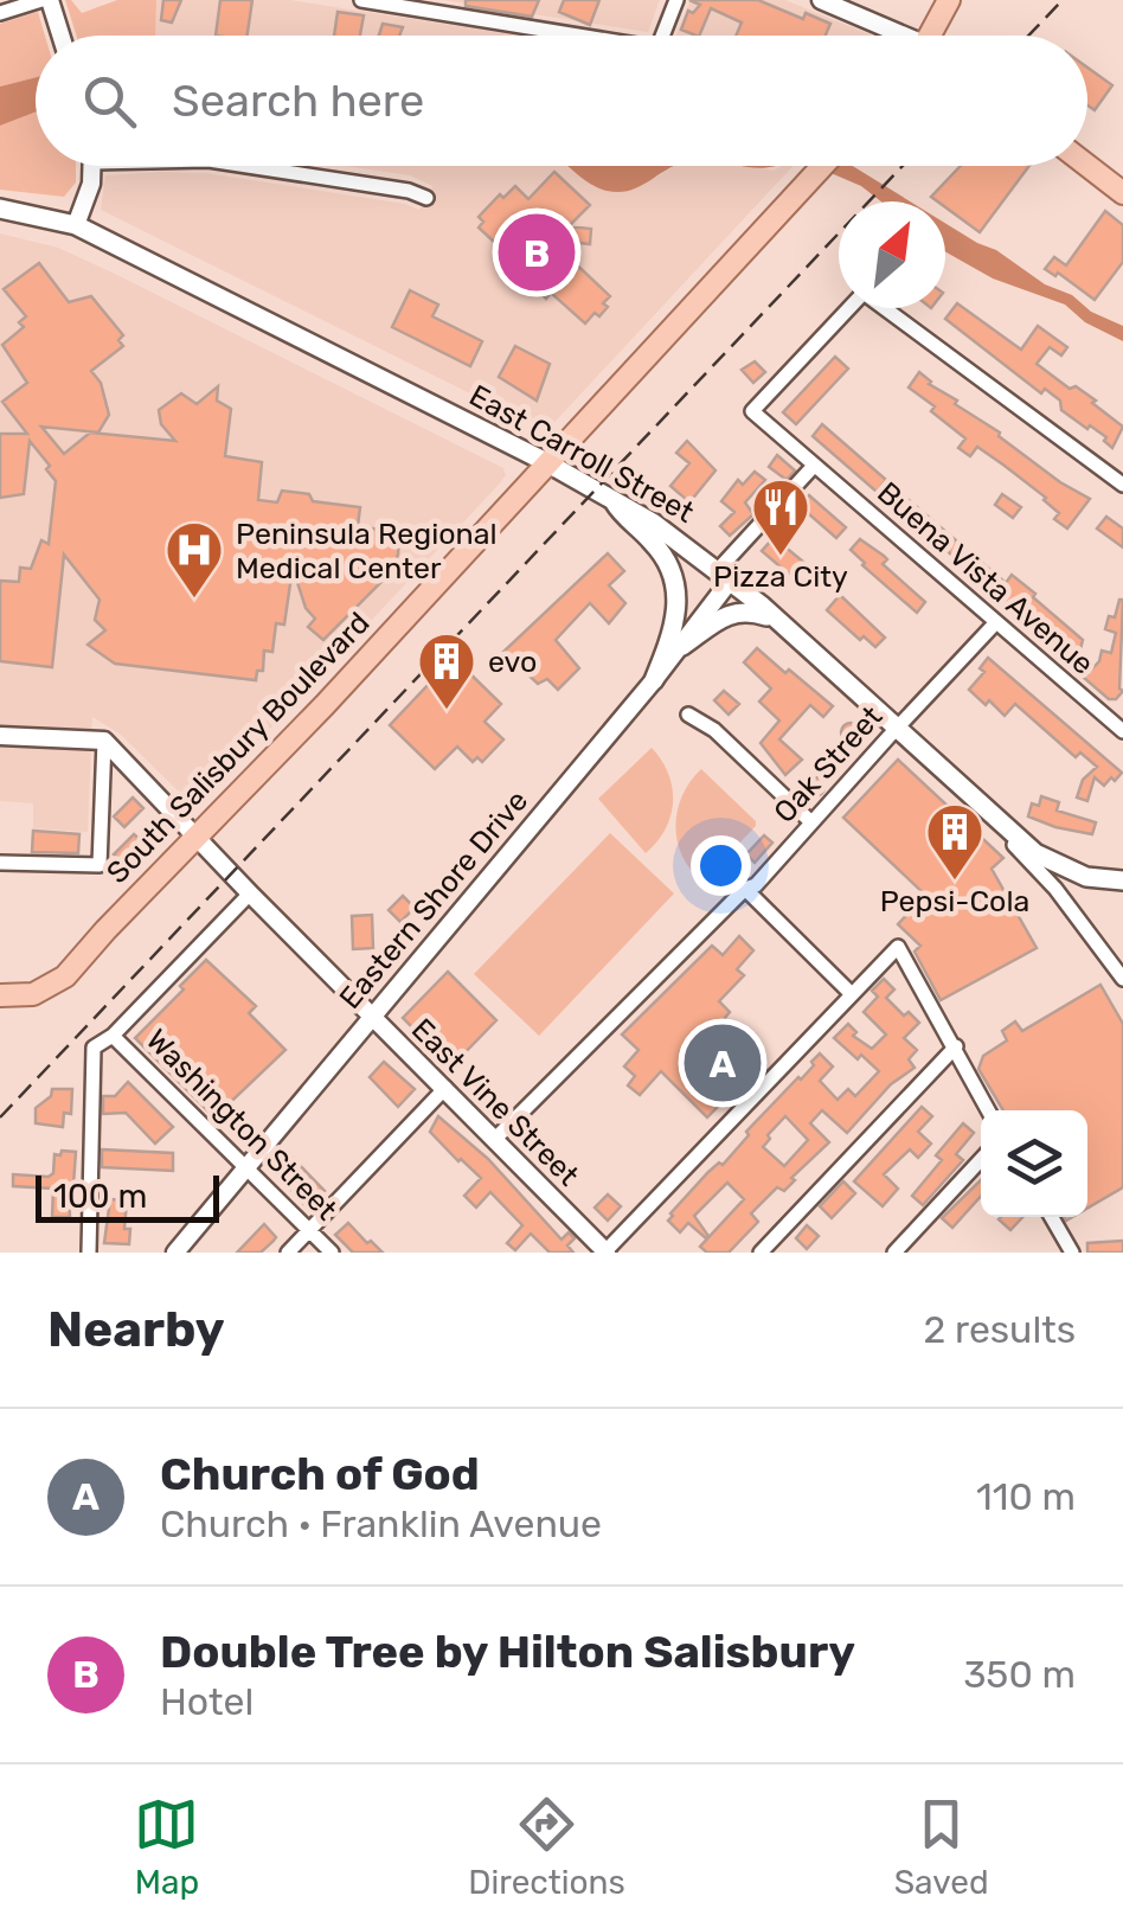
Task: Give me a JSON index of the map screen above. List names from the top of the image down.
{
  "streets": {
    "main road": ["East Carroll Street", "South Salisbury Boulevard"],
    "street": [
      "Buena Vista Avenue",
      "Oak Street",
      "Eastern Shore Drive",
      "East Vine Street",
      "Washington Street"
    ]
  },
  "crossings": [
    ["East Carroll Street", "South Salisbury Boulevard"],
    ["East Carroll Street", "Oak Street"],
    ["East Carroll Street", "Eastern Shore Drive"],
    ["Buena Vista Avenue", "Oak Street"],
    ["South Salisbury Boulevard", "East Vine Street"],
    ["Oak Street", "East Vine Street"],
    ["Eastern Shore Drive", "East Vine Street"],
    ["Eastern Shore Drive", "Washington Street"]
  ],
  "places": {
    "restaurant": ["Pizza City"],
    "hospital": ["Peninsula Regional Medical Center"],
    "building": ["evo", "Pepsi-Cola"]
  },
  "scale_bar": "100 m",
  "north": "top right",
  "page": {
    "search": "Search here",
    "pins": ["B", "A"],
    "scale": "100 m",
    "heading": ["Nearby", "2 results"],
    "list": [
      {
        "mark": "A",
        "name": "Church of God",
        "note": "Church · Franklin Avenue",
        "value": "110 m"
      },
      {
        "mark": "B",
        "name": "Double Tree by Hilton Salisbury",
        "note": "Hotel",
        "value": "350 m"
      }
    ],
    "nav": ["Map", "Directions", "Saved"]
  }
}
